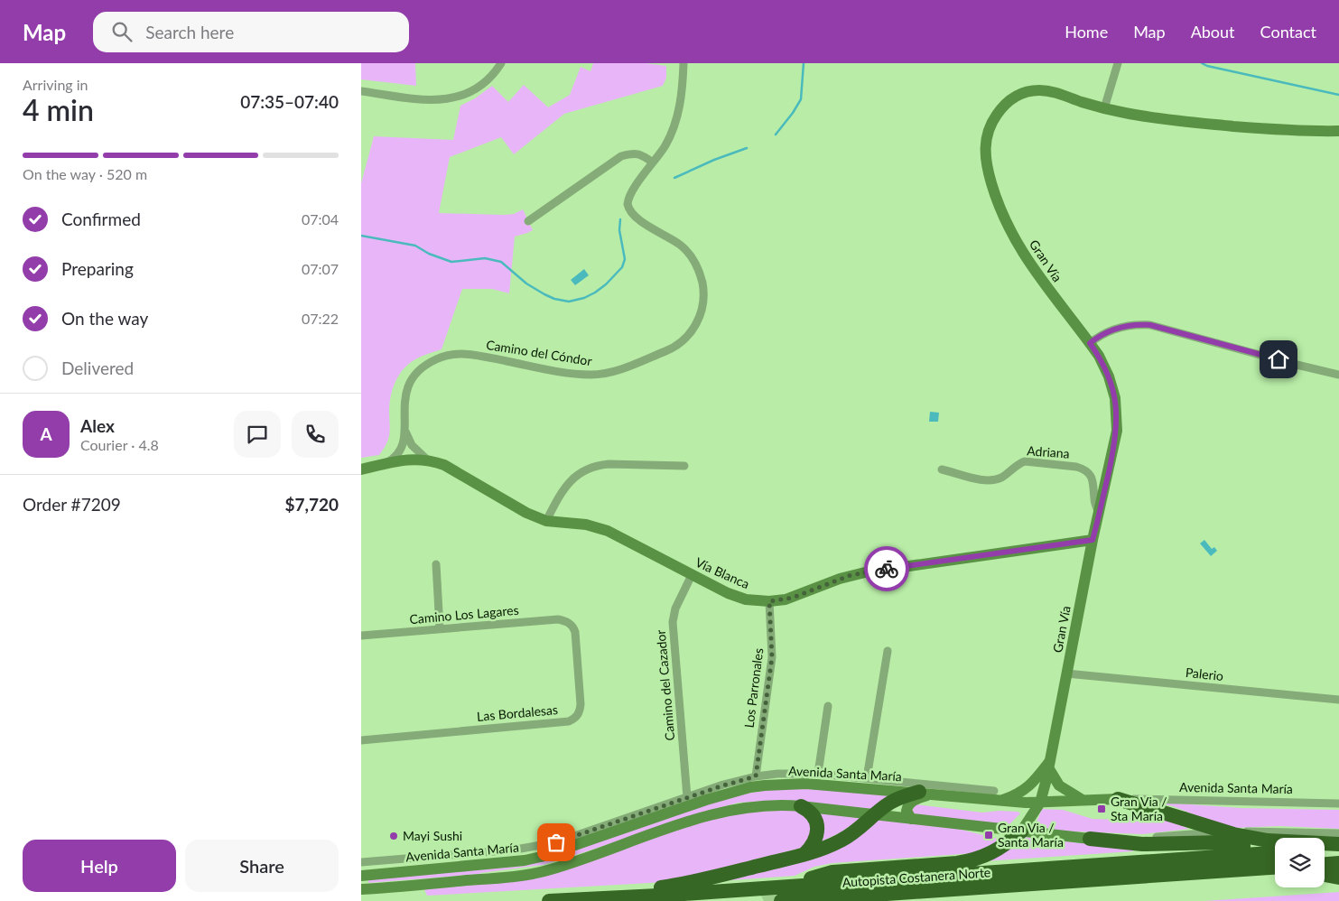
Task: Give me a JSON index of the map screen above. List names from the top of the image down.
{
  "streets": {
    "highway": ["Autopista Costanera Norte"],
    "main road": ["Gran Vía", "Vía Blanca", "Avenida Santa María"],
    "street": [
      "Camino del Cóndor",
      "Adriana",
      "Camino Los Lagares",
      "Palerio",
      "Camino del Cazador",
      "Los Parronales",
      "Las Bordalesas"
    ]
  },
  "crossings": [
    ["Gran Vía", "Adriana"],
    ["Gran Vía", "Vía Blanca"],
    ["Gran Vía", "Palerio"],
    ["Gran Vía", "Avenida Santa María"],
    ["Camino del Cóndor", "Vía Blanca"],
    ["Vía Blanca", "Camino del Cazador"],
    ["Vía Blanca", "Los Parronales"],
    ["Camino Los Lagares", "Las Bordalesas"],
    ["Camino del Cazador", "Avenida Santa María"],
    ["Los Parronales", "Avenida Santa María"]
  ],
  "places": {
    "transit": ["Gran Via / Sta María", "Gran Via / Santa María"],
    "other": ["Mayi Sushi"]
  },
  "page": {
    "header": "Map",
    "search": "Search here",
    "nav": [
      "Home",
      "Map",
      "About",
      "Contact"
    ],
    "heading": ["4 min", "Arriving in", "07:35–07:40"],
    "panel": [
      "Alex",
      "Courier · 4.8",
      "Order #7209",
      "$7,720"
    ],
    "bar": "On the way · 520 m",
    "list": [
      ["Confirmed", "07:04"],
      ["Preparing", "07:07"],
      ["On the way", "07:22"],
      "Delivered"
    ],
    "round": "A",
    "buttons": ["Help", "Share"]
  }
}
